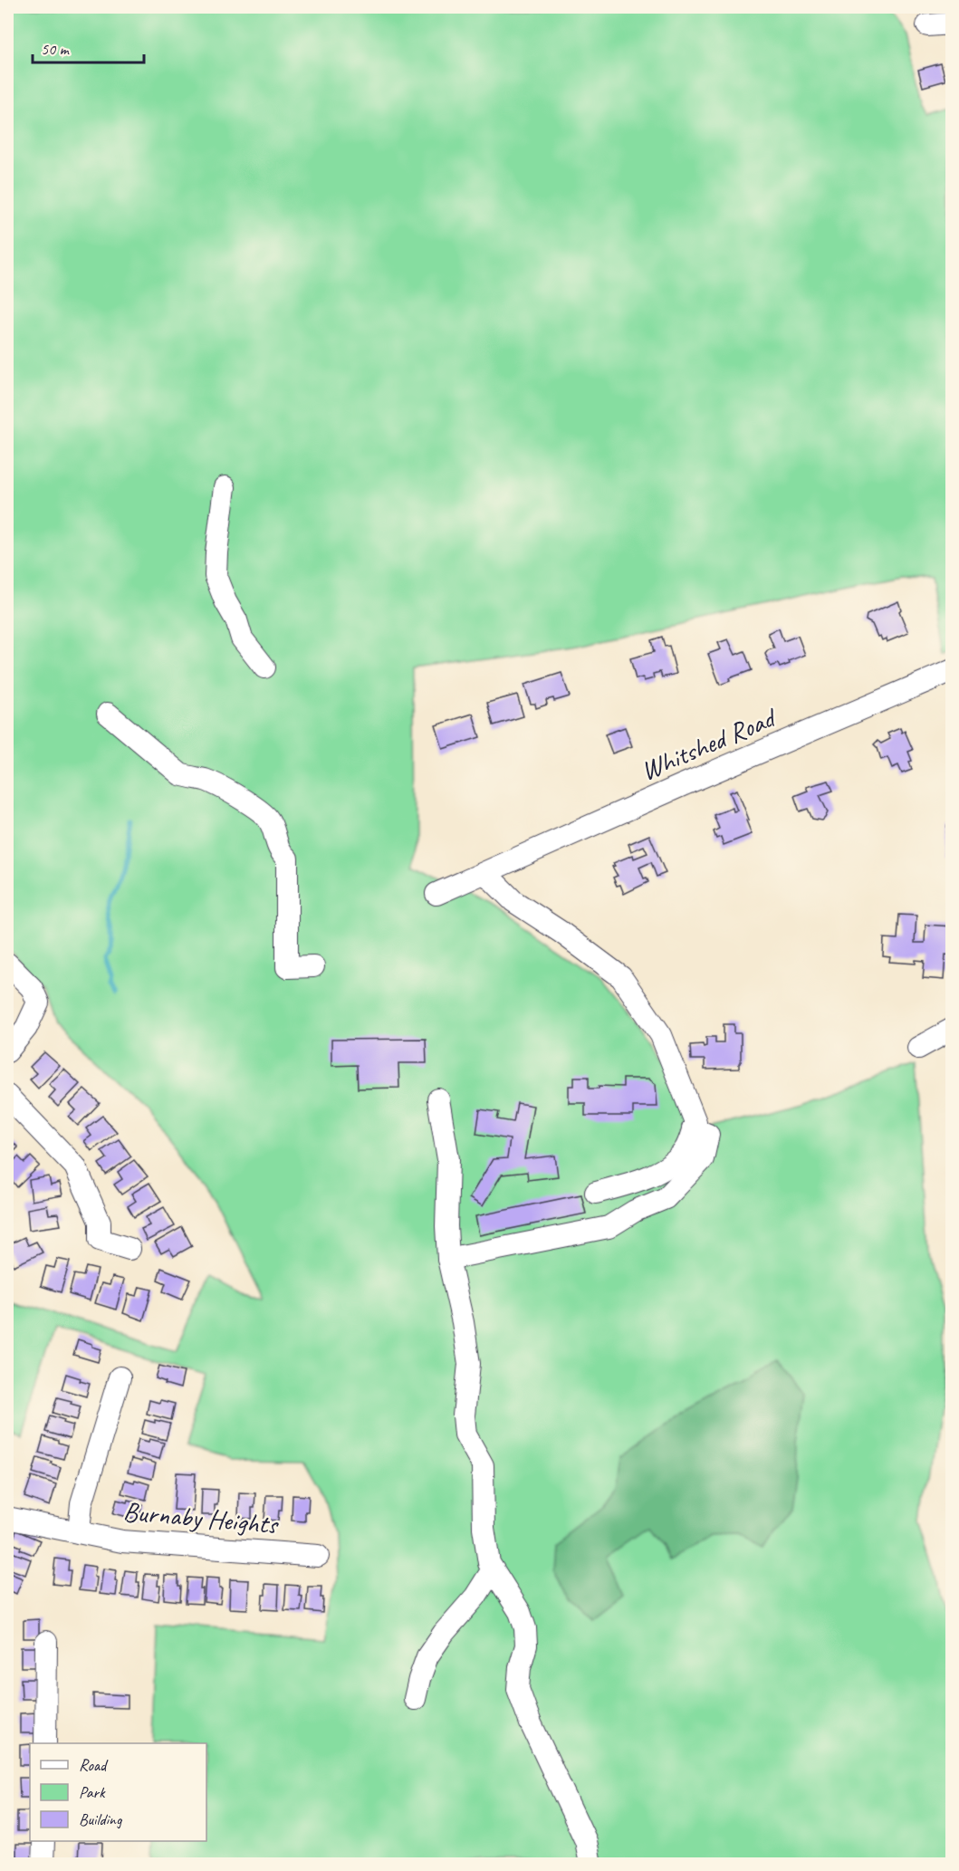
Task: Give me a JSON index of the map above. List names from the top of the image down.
{
  "streets": {
    "street": ["Whitshed Road", "Burnaby Heights"]
  },
  "legend": ["Road", "Park", "Building"],
  "scale_bar": "50 m"
}
